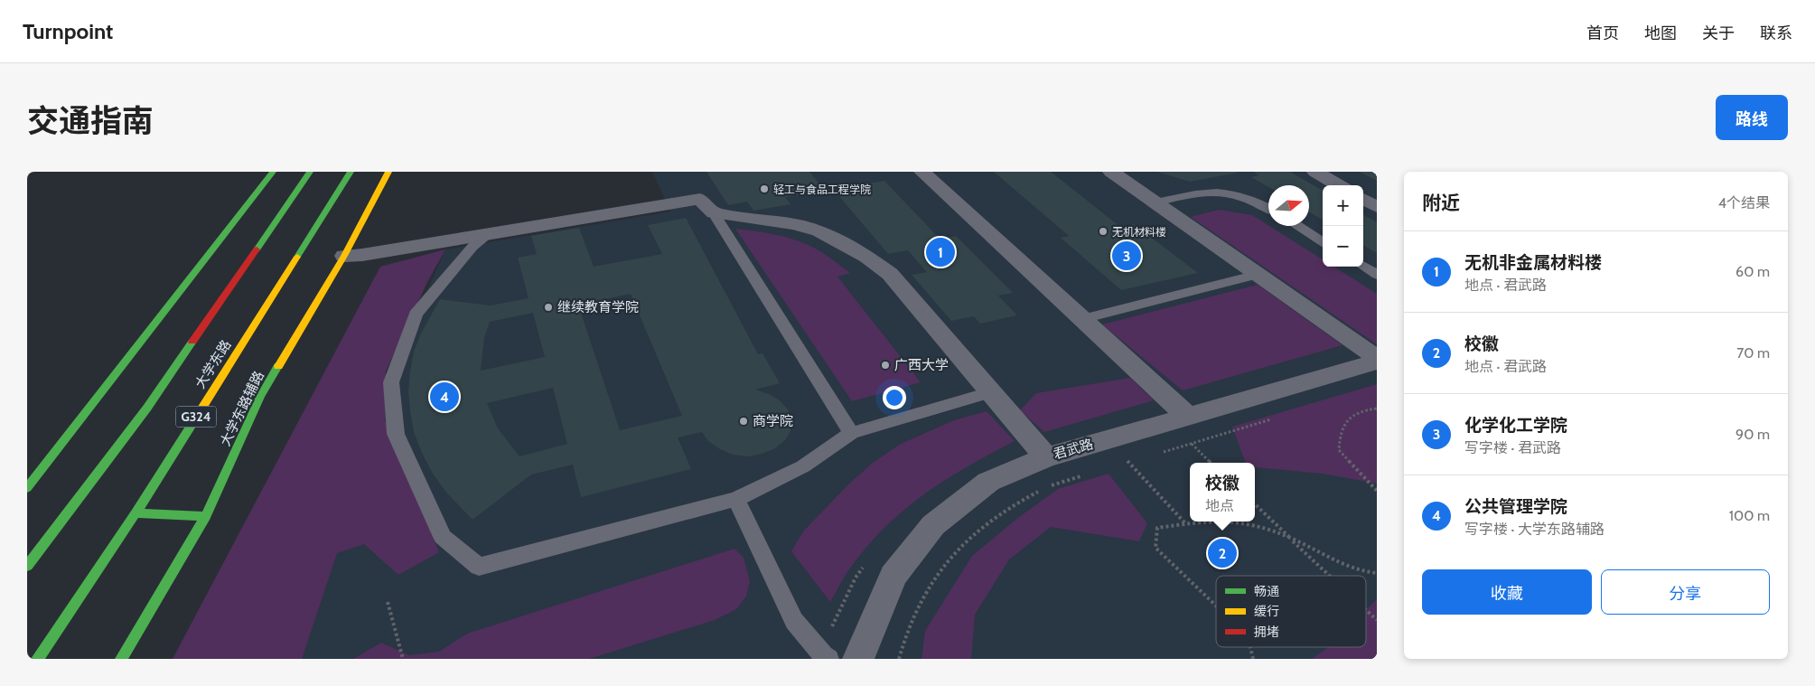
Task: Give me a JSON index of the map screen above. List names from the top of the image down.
{
  "streets": {
    "main road": ["大学东路", "大学东路辅路", "G324"],
    "street": ["君武路"]
  },
  "places": [
    "轻工与食品工程学院",
    "无机材料楼",
    "继续教育学院",
    "广西大学",
    "商学院"
  ],
  "legend": ["畅通", "缓行", "拥堵"],
  "north": "right",
  "page": {
    "header": "Turnpoint",
    "nav": [
      "首页",
      "地图",
      "关于",
      "联系"
    ],
    "title": "交通指南",
    "buttons": [
      "路线",
      ["收藏", "分享"]
    ],
    "heading": ["附近", "4个结果"],
    "map_buttons": ["+", "−"],
    "list": [
      {
        "mark": "1",
        "name": "无机非金属材料楼",
        "note": "地点 · 君武路",
        "value": "60 m"
      },
      {
        "mark": "2",
        "name": "校徽",
        "note": "地点 · 君武路",
        "value": "70 m"
      },
      {
        "mark": "3",
        "name": "化学化工学院",
        "note": "写字楼 · 君武路",
        "value": "90 m"
      },
      {
        "mark": "4",
        "name": "公共管理学院",
        "note": "写字楼 · 大学东路辅路",
        "value": "100 m"
      }
    ],
    "pins": [
      "1",
      "3",
      "4",
      "2"
    ],
    "popup": ["校徽", "地点"]
  }
}
